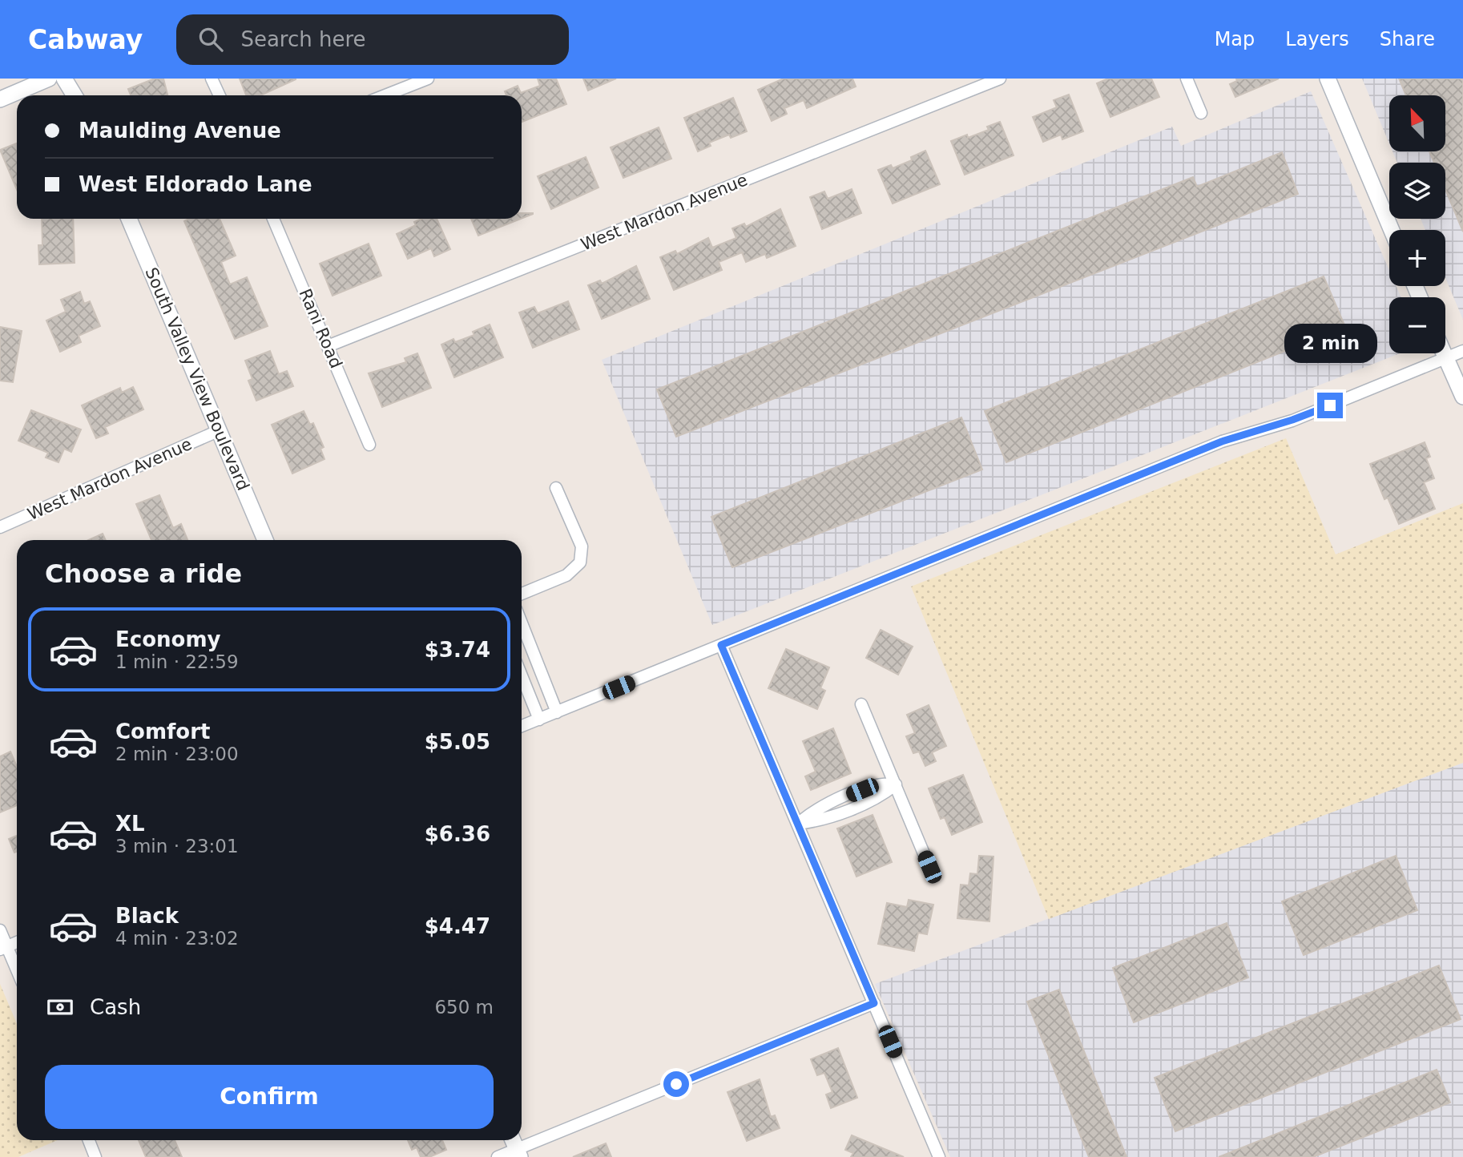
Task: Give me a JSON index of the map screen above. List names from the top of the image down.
{
  "streets": {
    "main road": ["South Valley View Boulevard"],
    "street": ["West Mardon Avenue", "Rani Road"]
  },
  "crossings": [
    ["West Mardon Avenue", "Rani Road"],
    ["West Mardon Avenue", "South Valley View Boulevard"]
  ],
  "north": "top left",
  "page": {
    "header": "Cabway",
    "search": "Search here",
    "nav": ["Map", "Layers", "Share"],
    "map_buttons": ["+", "−"],
    "banner": ["Maulding Avenue", "West Eldorado Lane"],
    "bubble": "2 min",
    "heading": "Choose a ride",
    "list": [
      {
        "name": "Economy",
        "note": "1 min · 22:59",
        "value": "$3.74"
      },
      {
        "name": "Comfort",
        "note": "2 min · 23:00",
        "value": "$5.05"
      },
      {
        "name": "XL",
        "note": "3 min · 23:01",
        "value": "$6.36"
      },
      {
        "name": "Black",
        "note": "4 min · 23:02",
        "value": "$4.47"
      }
    ],
    "pay": ["Cash", "650 m"],
    "buttons": "Confirm"
  }
}
